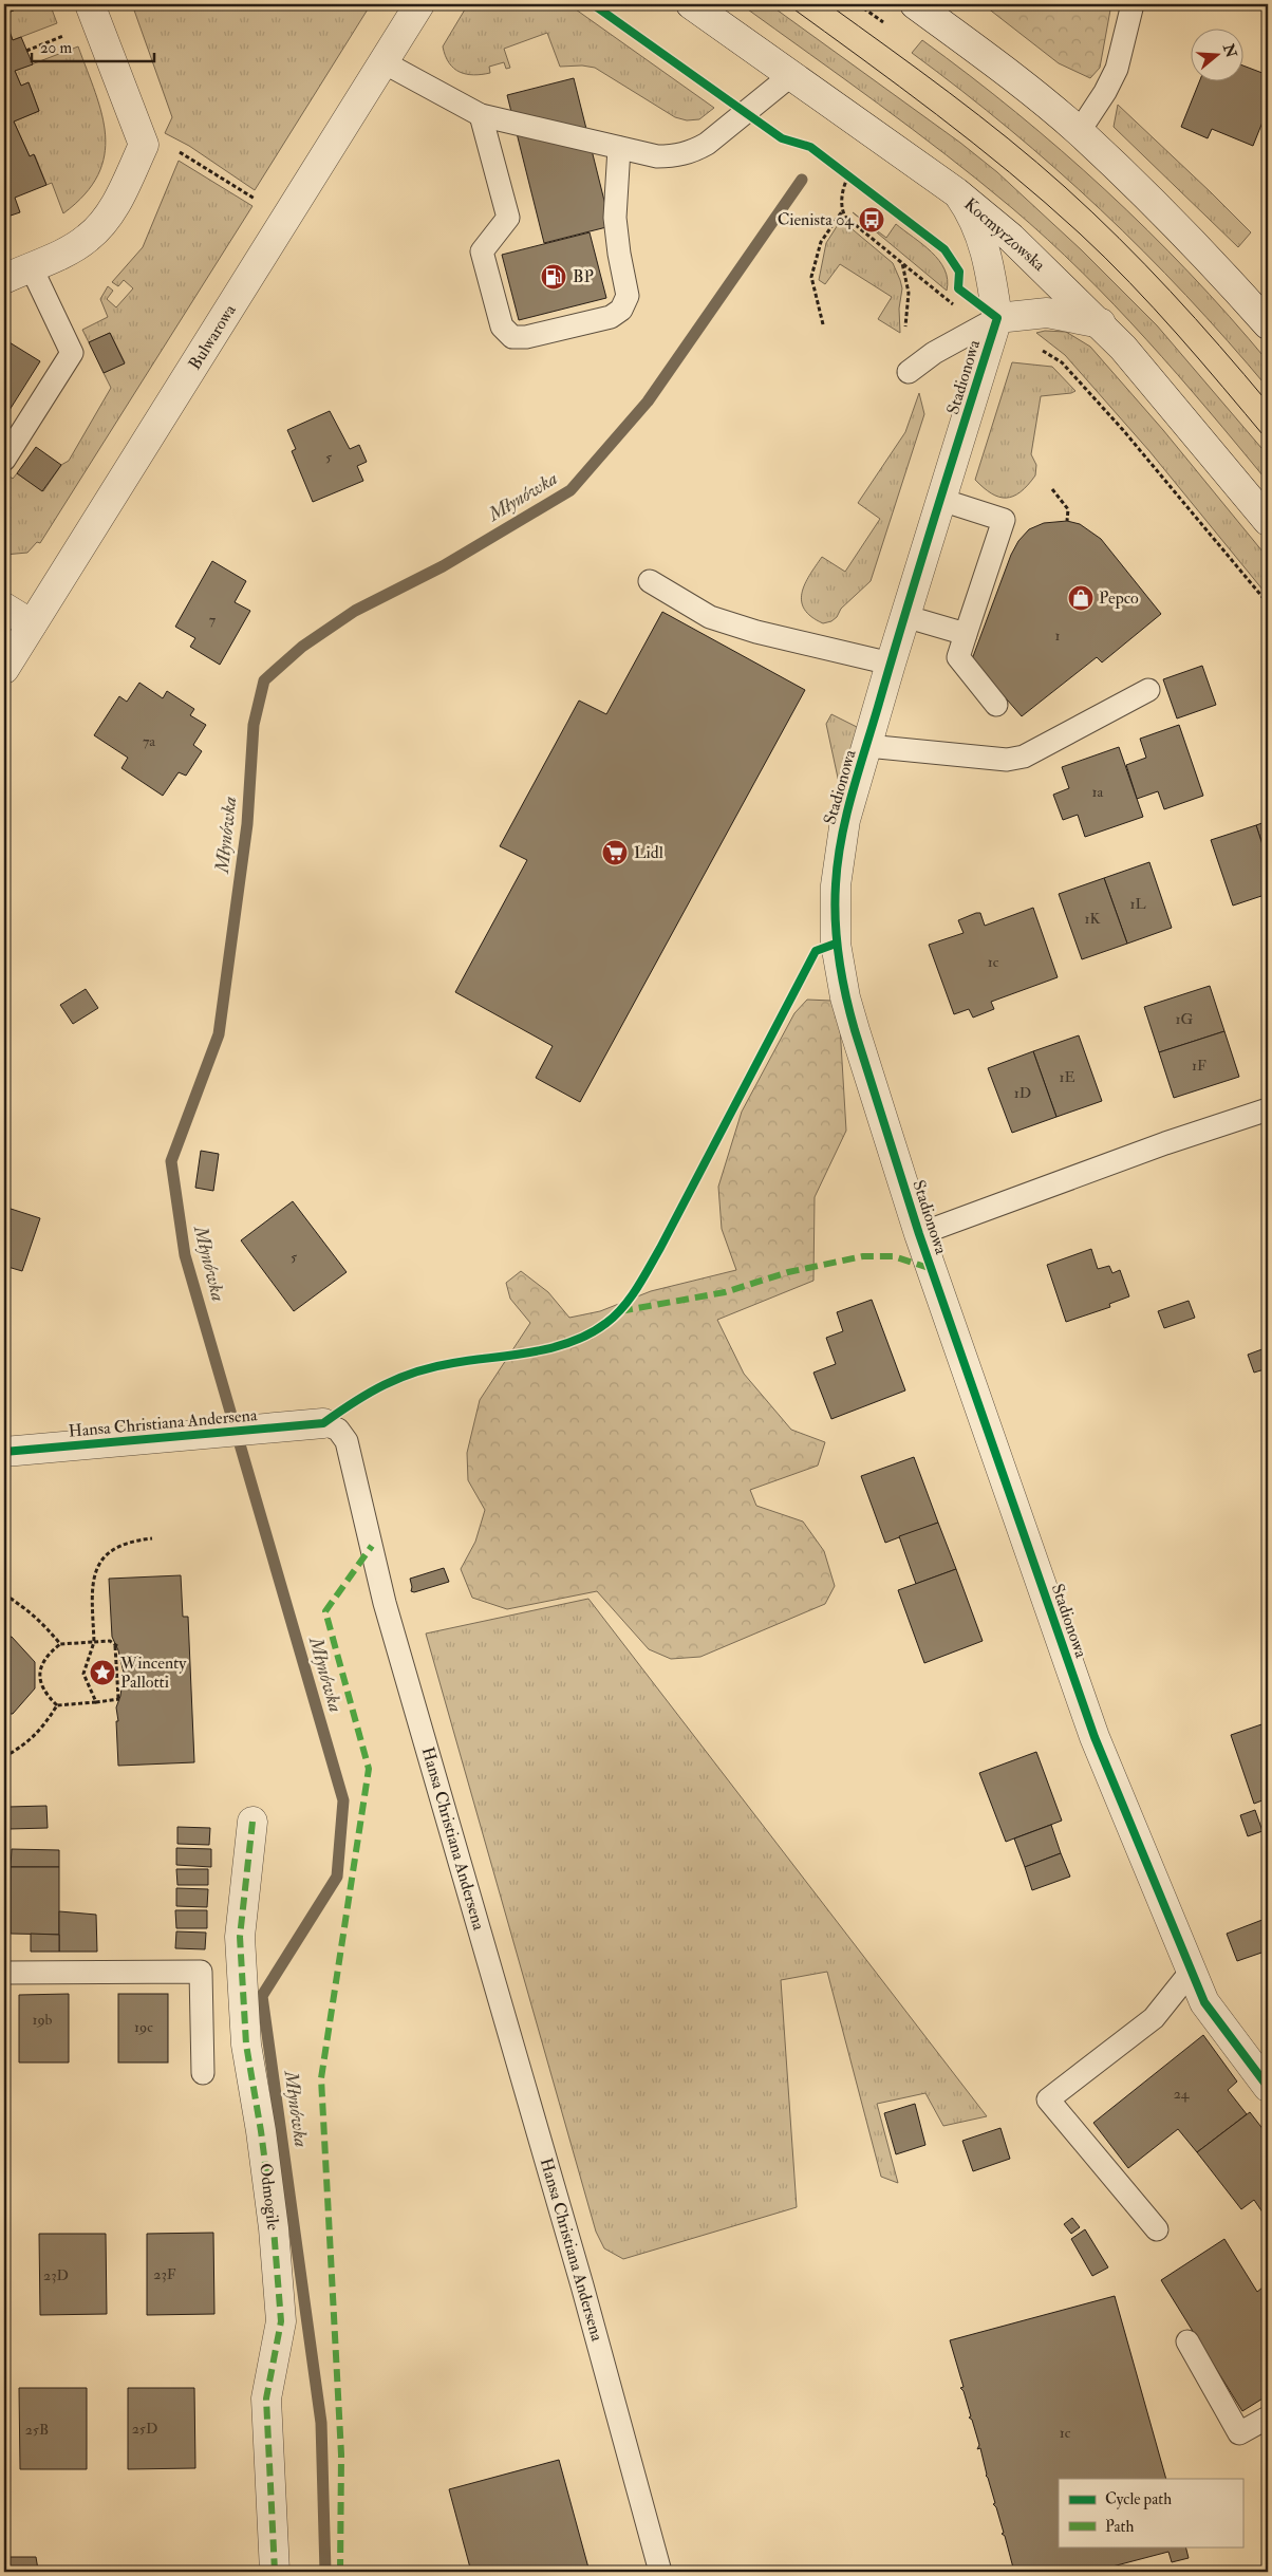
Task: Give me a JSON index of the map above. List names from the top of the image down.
{
  "streets": {
    "street": [
      "Kocmyrzowska",
      "Bulwarowa",
      "Stadionowa",
      "Hansa Christiana Andersena",
      "Odmogile"
    ]
  },
  "crossings": [
    ["Kocmyrzowska", "Stadionowa"]
  ],
  "water": ["Młynówka"],
  "places": {
    "bus stop": ["Cienista 04"],
    "fuel station": ["BP"],
    "shop": ["Pepco"],
    "supermarket": ["Lidl"],
    "place": ["Wincenty Pallotti"]
  },
  "house_numbers": [
    "5",
    "7",
    "1",
    "7a",
    "1a",
    "1L",
    "1K",
    "1c",
    "1G",
    "1F",
    "1E",
    "1D",
    "5",
    "19b",
    "19c",
    "24",
    "23F",
    "23D",
    "25D",
    "25B",
    "1c"
  ],
  "legend": ["Cycle path", "Path"],
  "scale_bar": "20 m",
  "north": "right"
}
